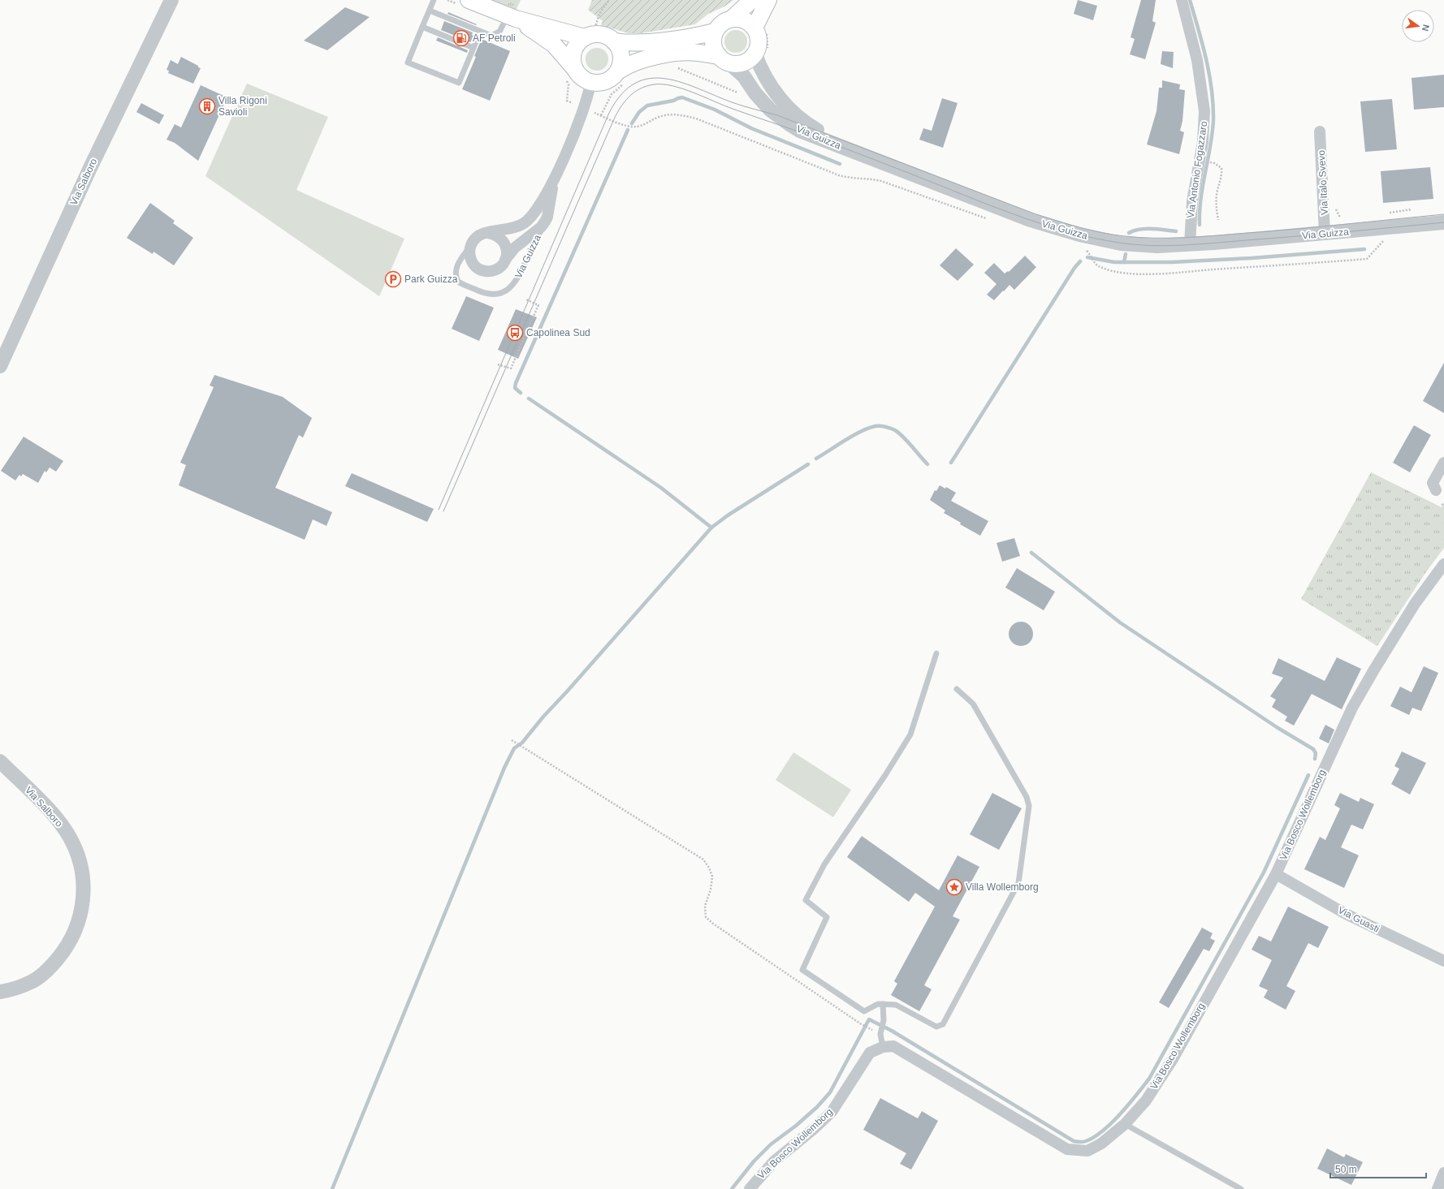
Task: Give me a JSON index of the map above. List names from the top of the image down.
{
  "streets": {
    "main road": ["Via Guizza"],
    "street": [
      "Via Antonio Fogazzaro",
      "Via Salboro",
      "Via Italo Svevo",
      "Via Bosco Wollemborg",
      "Via Guasti"
    ]
  },
  "crossings": [
    ["Via Guizza", "Via Antonio Fogazzaro"],
    ["Via Guizza", "Via Italo Svevo"],
    ["Via Bosco Wollemborg", "Via Guasti"]
  ],
  "places": {
    "fuel station": ["AF Petroli"],
    "building": ["Villa Rigoni Savioli"],
    "parking": ["Park Guizza"],
    "bus stop": ["Capolinea Sud"],
    "place": ["Villa Wollemborg"]
  },
  "scale_bar": "50 m",
  "north": "right"
}
